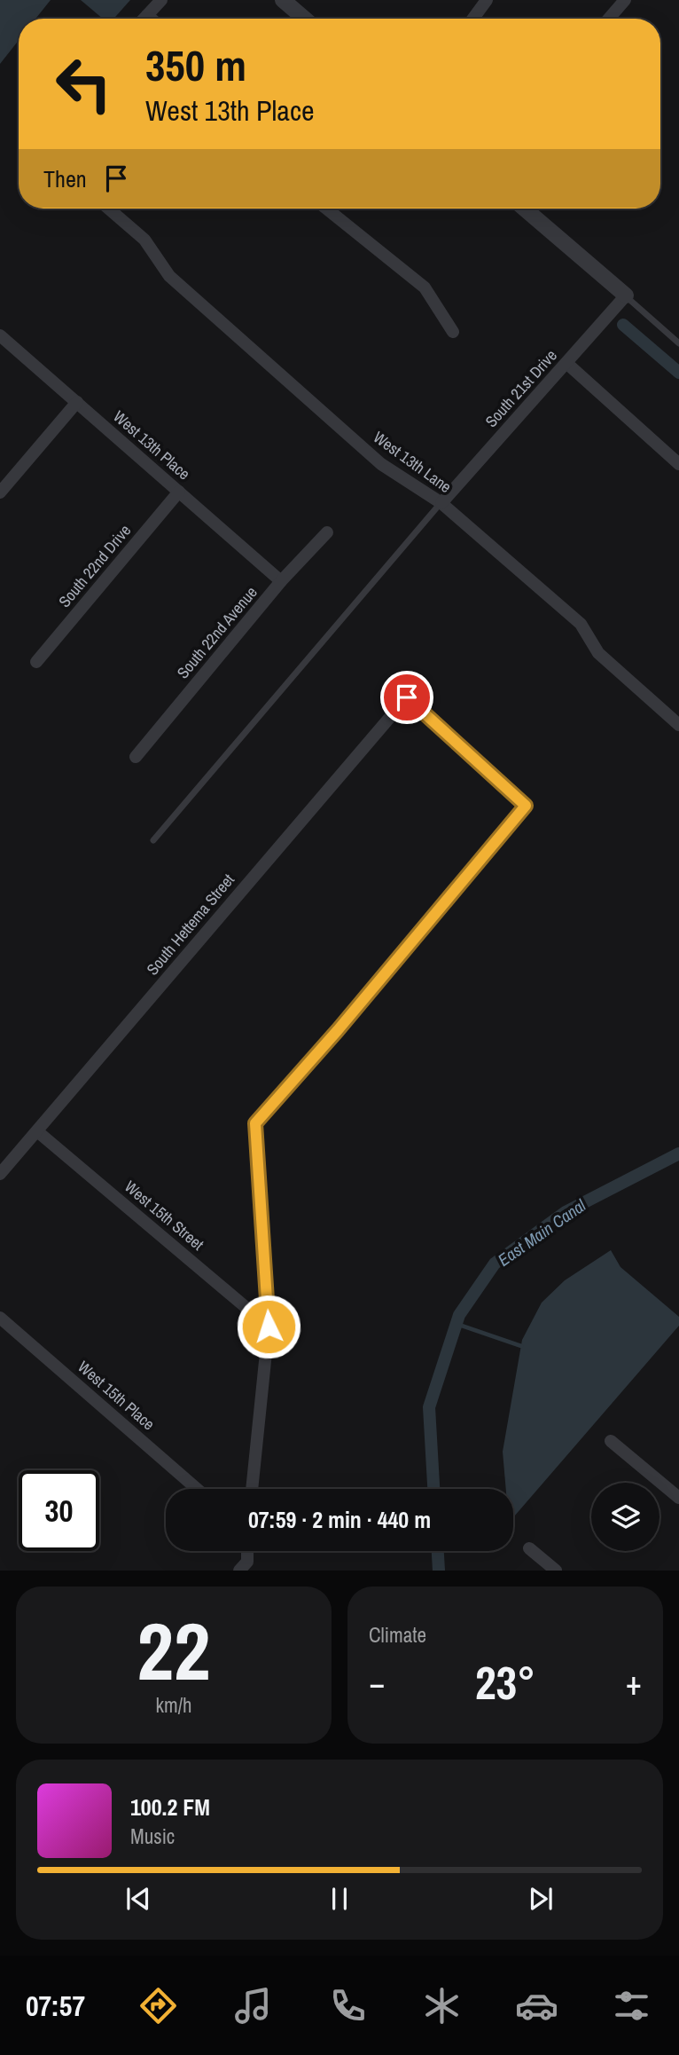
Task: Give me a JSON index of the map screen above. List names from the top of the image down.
{
  "streets": {
    "street": [
      "South 21st Drive",
      "West 13th Place",
      "West 13th Lane",
      "South 22nd Drive",
      "South 22nd Avenue",
      "South Hettema Street",
      "West 15th Street",
      "West 15th Place"
    ]
  },
  "crossings": [
    ["South 21st Drive", "West 13th Lane"],
    ["West 13th Place", "South 22nd Drive"],
    ["West 13th Place", "South 22nd Avenue"],
    ["South Hettema Street", "West 15th Street"]
  ],
  "water": ["East Main Canal"],
  "page": {
    "turn": ["350 m", "West 13th Place"],
    "then": "Then",
    "limit": "30",
    "trip": "07:59 · 2 min · 440 m",
    "tile": [
      ["22", "km/h"],
      "Climate"
    ],
    "heat": ["−", "23°", "+"],
    "song": ["100.2 FM", "Music"],
    "tabs": "07:57"
  }
}
